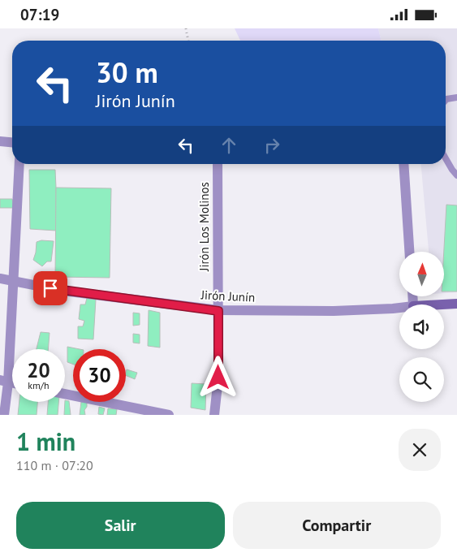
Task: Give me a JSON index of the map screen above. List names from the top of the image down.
{
  "streets": {
    "main road": ["Jirón Junín"],
    "street": ["Jirón Los Molinos"]
  },
  "crossings": [
    ["Jirón Los Molinos", "Jirón Junín"]
  ],
  "north": "top",
  "page": {
    "status": "07:19",
    "turn": ["30 m", "Jirón Junín"],
    "speed": "20 km/h",
    "limit": "30",
    "heading": ["1 min", "110 m · 07:20"],
    "buttons": ["Salir", "Compartir"]
  }
}
